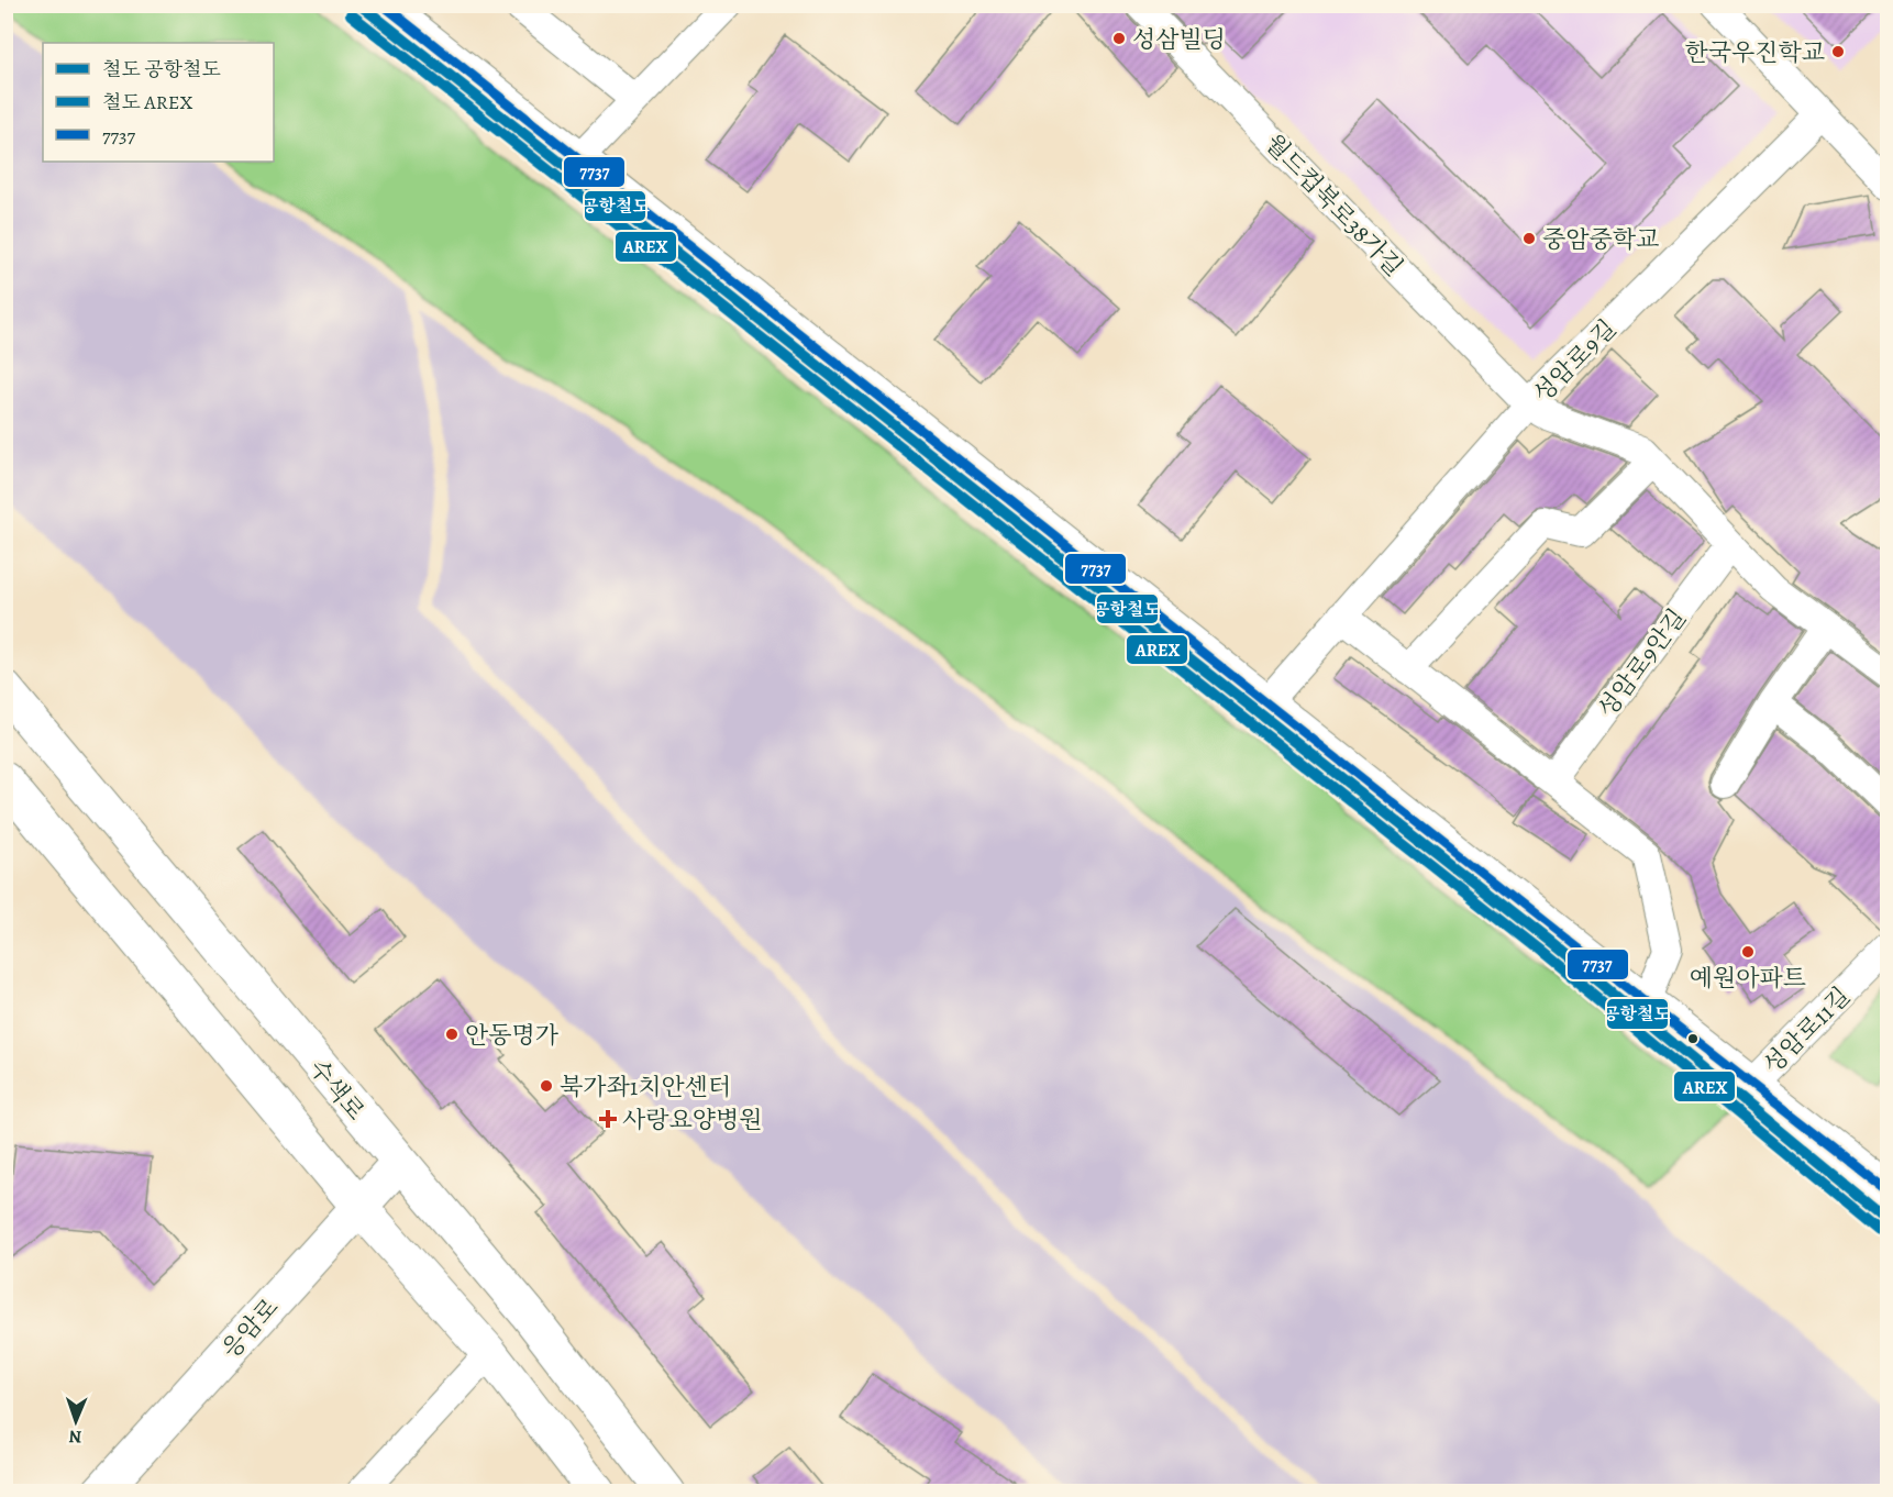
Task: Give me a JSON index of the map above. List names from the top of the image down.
{
  "streets": {
    "main road": ["수색로", "응암로"],
    "street": [
      "월드컵북로38가길",
      "성암로9길",
      "성암로9안길",
      "성암로11길"
    ]
  },
  "crossings": [
    ["월드컵북로38가길", "성암로9길"],
    ["수색로", "응암로"]
  ],
  "places": {
    "other": [
      "성삼빌딩",
      "한국우진학교",
      "중암중학교",
      "예원아파트",
      "안동명가",
      "북가좌1치안센터"
    ],
    "health": ["사랑요양병원"]
  },
  "lines": ["rail line 공항철도", "transit line 7737", "rail line AREX"],
  "legend": ["철도 공항철도", "철도 AREX", "7737"],
  "north": "bottom"
}
